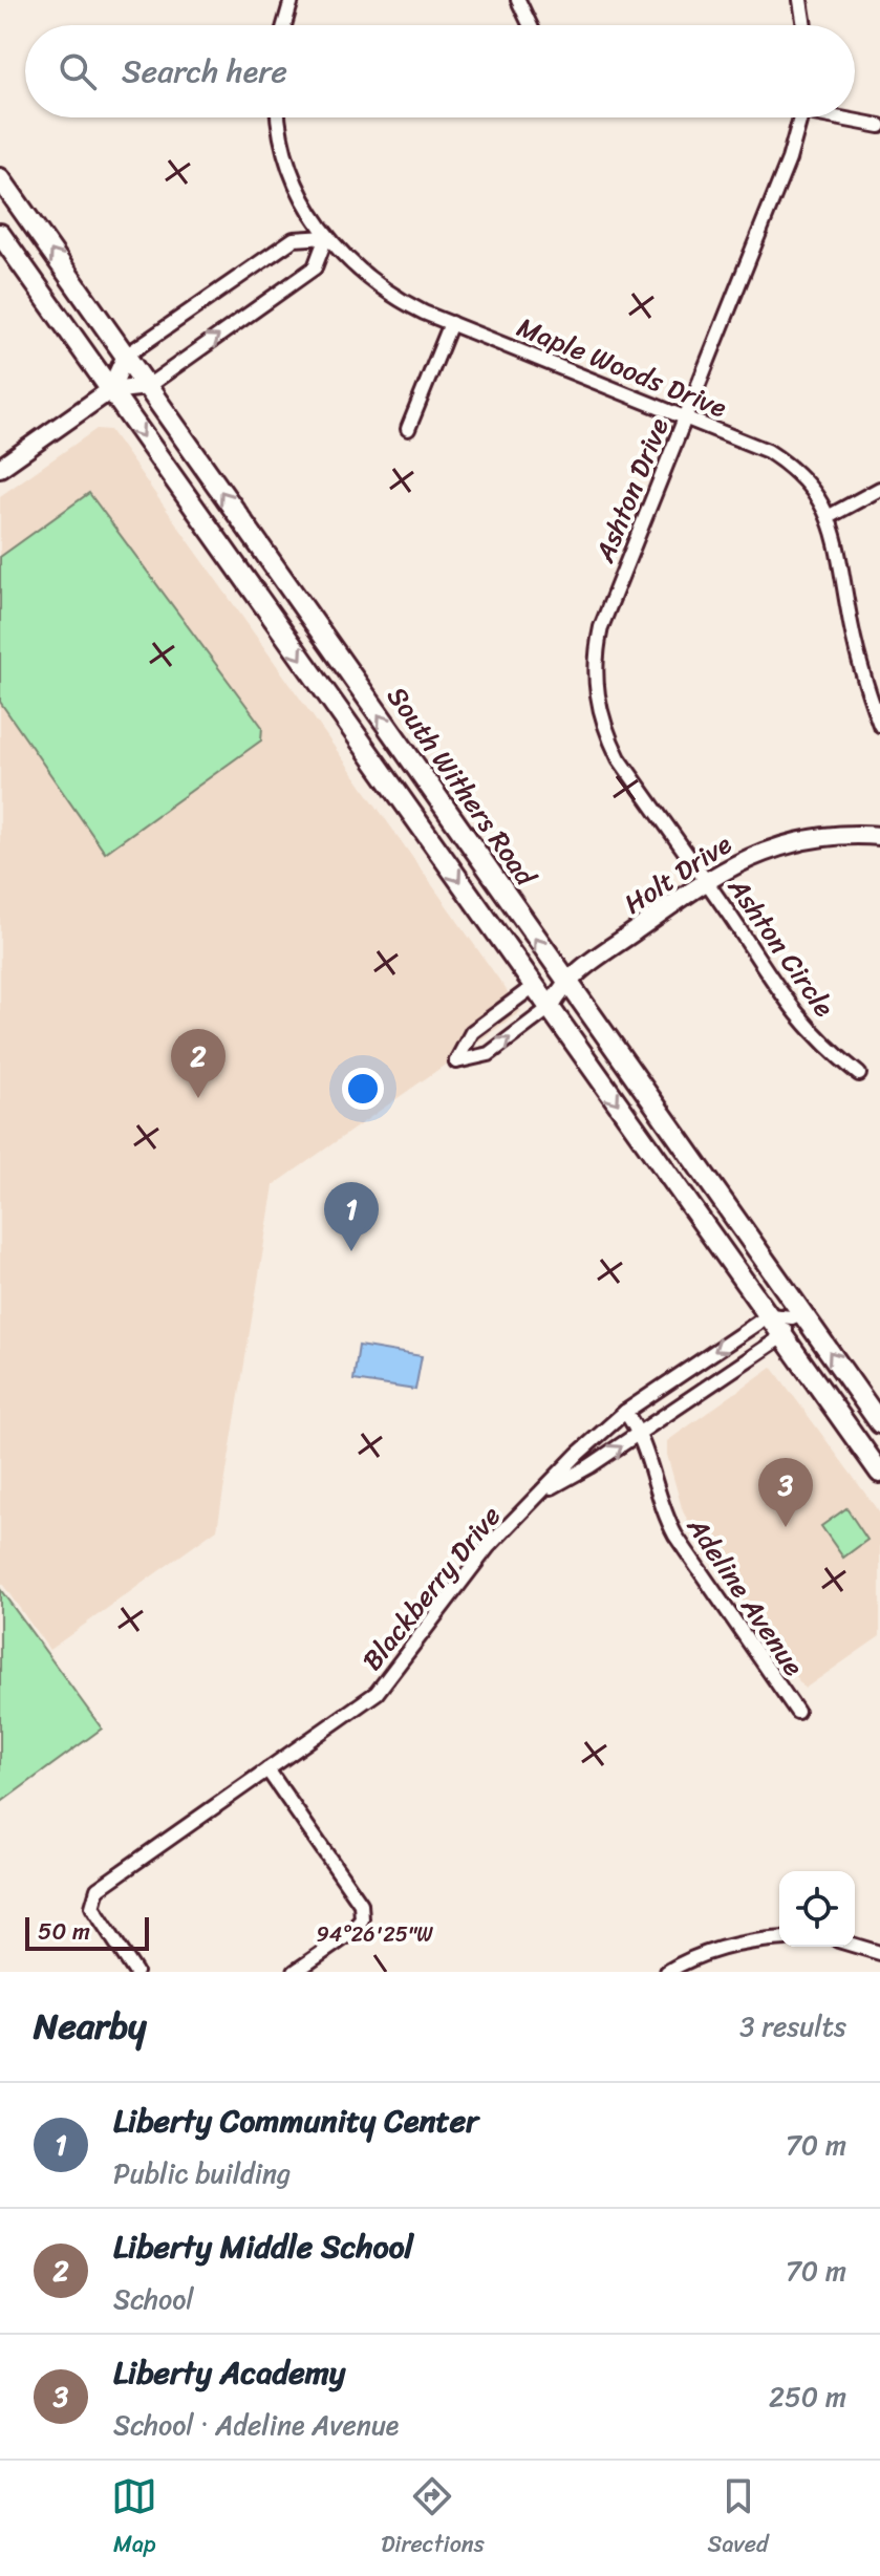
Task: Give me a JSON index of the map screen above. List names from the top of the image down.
{
  "streets": {
    "main road": ["South Withers Road"],
    "street": [
      "Maple Woods Drive",
      "Ashton Drive",
      "Holt Drive",
      "Ashton Circle",
      "Blackberry Drive",
      "Adeline Avenue"
    ]
  },
  "crossings": [
    ["Maple Woods Drive", "Ashton Drive"],
    ["Ashton Drive", "Holt Drive"],
    ["Ashton Drive", "Ashton Circle"],
    ["South Withers Road", "Holt Drive"],
    ["South Withers Road", "Blackberry Drive"],
    ["Holt Drive", "Ashton Circle"],
    ["Blackberry Drive", "Adeline Avenue"]
  ],
  "scale_bar": "50 m",
  "page": {
    "search": "Search here",
    "pins": ["2", "1", "3"],
    "scale": "50 m",
    "heading": ["Nearby", "3 results"],
    "list": [
      {
        "mark": "1",
        "name": "Liberty Community Center",
        "note": "Public building",
        "value": "70 m"
      },
      {
        "mark": "2",
        "name": "Liberty Middle School",
        "note": "School",
        "value": "70 m"
      },
      {
        "mark": "3",
        "name": "Liberty Academy",
        "note": "School · Adeline Avenue",
        "value": "250 m"
      }
    ],
    "nav": ["Map", "Directions", "Saved"]
  },
  "coordinates": ["94°26'25\"W"]
}
